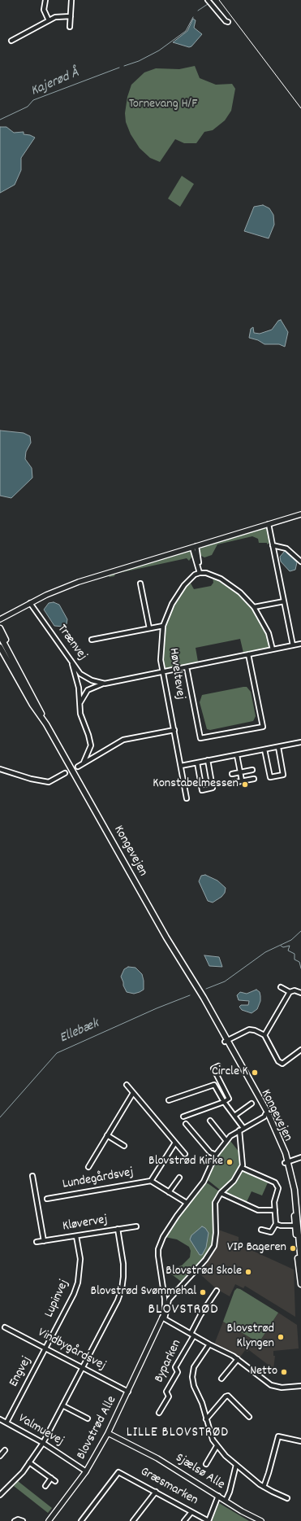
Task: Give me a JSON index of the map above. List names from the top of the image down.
{
  "streets": {
    "main road": ["Kongevejen"],
    "street": [
      "Trænvej",
      "Høveltevej",
      "Lundegårdsvej",
      "Kløvervej",
      "Lupinvej",
      "Vindbygårdsvej",
      "Byparken",
      "Engvej",
      "Blovstrød Alle",
      "Valmuevej",
      "Sjælsø Alle",
      "Græsmarken"
    ]
  },
  "crossings": [
    ["Trænvej", "Høveltevej"],
    ["Kløvervej", "Lupinvej"],
    ["Lupinvej", "Vindbygårdsvej"],
    ["Lupinvej", "Engvej"],
    ["Vindbygårdsvej", "Engvej"],
    ["Vindbygårdsvej", "Blovstrød Alle"],
    ["Engvej", "Valmuevej"],
    ["Blovstrød Alle", "Valmuevej"],
    ["Blovstrød Alle", "Sjælsø Alle"]
  ],
  "districts": ["BLOVSTRØD", "LILLE BLOVSTRØD"],
  "water": ["Kajerød Å", "Ellebæk"],
  "parks": ["Tornevang H/F"],
  "places": [
    "Konstabelmessen",
    "Circle K",
    "Blovstrød Kirke",
    "VIP Bageren",
    "Blovstrød Skole",
    "Blovstrød Svømmehal",
    "Blovstrød Klyngen",
    "Netto"
  ]
}
